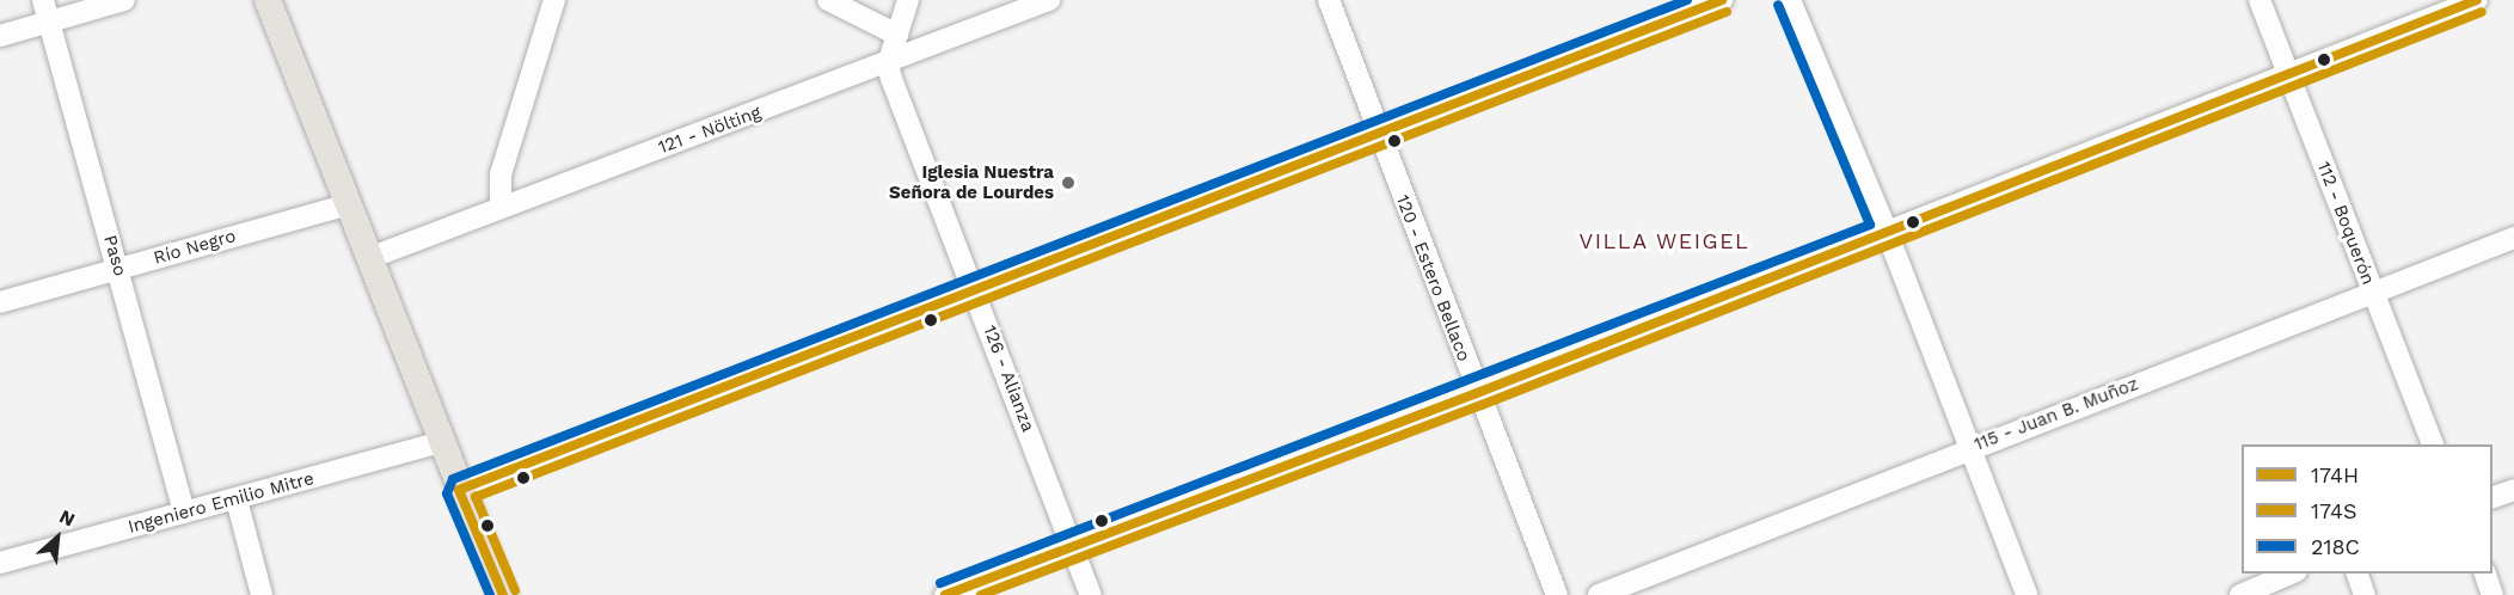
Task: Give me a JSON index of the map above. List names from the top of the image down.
{
  "streets": {
    "street": [
      "121 - Nölting",
      "112 - Boquerón",
      "Río Negro",
      "Paso",
      "120 - Estero Bellaco",
      "126 - Alianza",
      "115 - Juan B. Muñoz",
      "Ingeniero Emilio Mitre"
    ]
  },
  "crossings": [
    ["121 - Nölting", "126 - Alianza"],
    ["112 - Boquerón", "115 - Juan B. Muñoz"],
    ["Río Negro", "Paso"],
    ["Paso", "Ingeniero Emilio Mitre"]
  ],
  "districts": ["VILLA WEIGEL"],
  "places": ["Iglesia Nuestra Señora de Lourdes"],
  "lines": ["transit line 174H", "transit line 218C", "transit line 174S"],
  "legend": ["174H", "174S", "218C"],
  "north": "top right"
}
